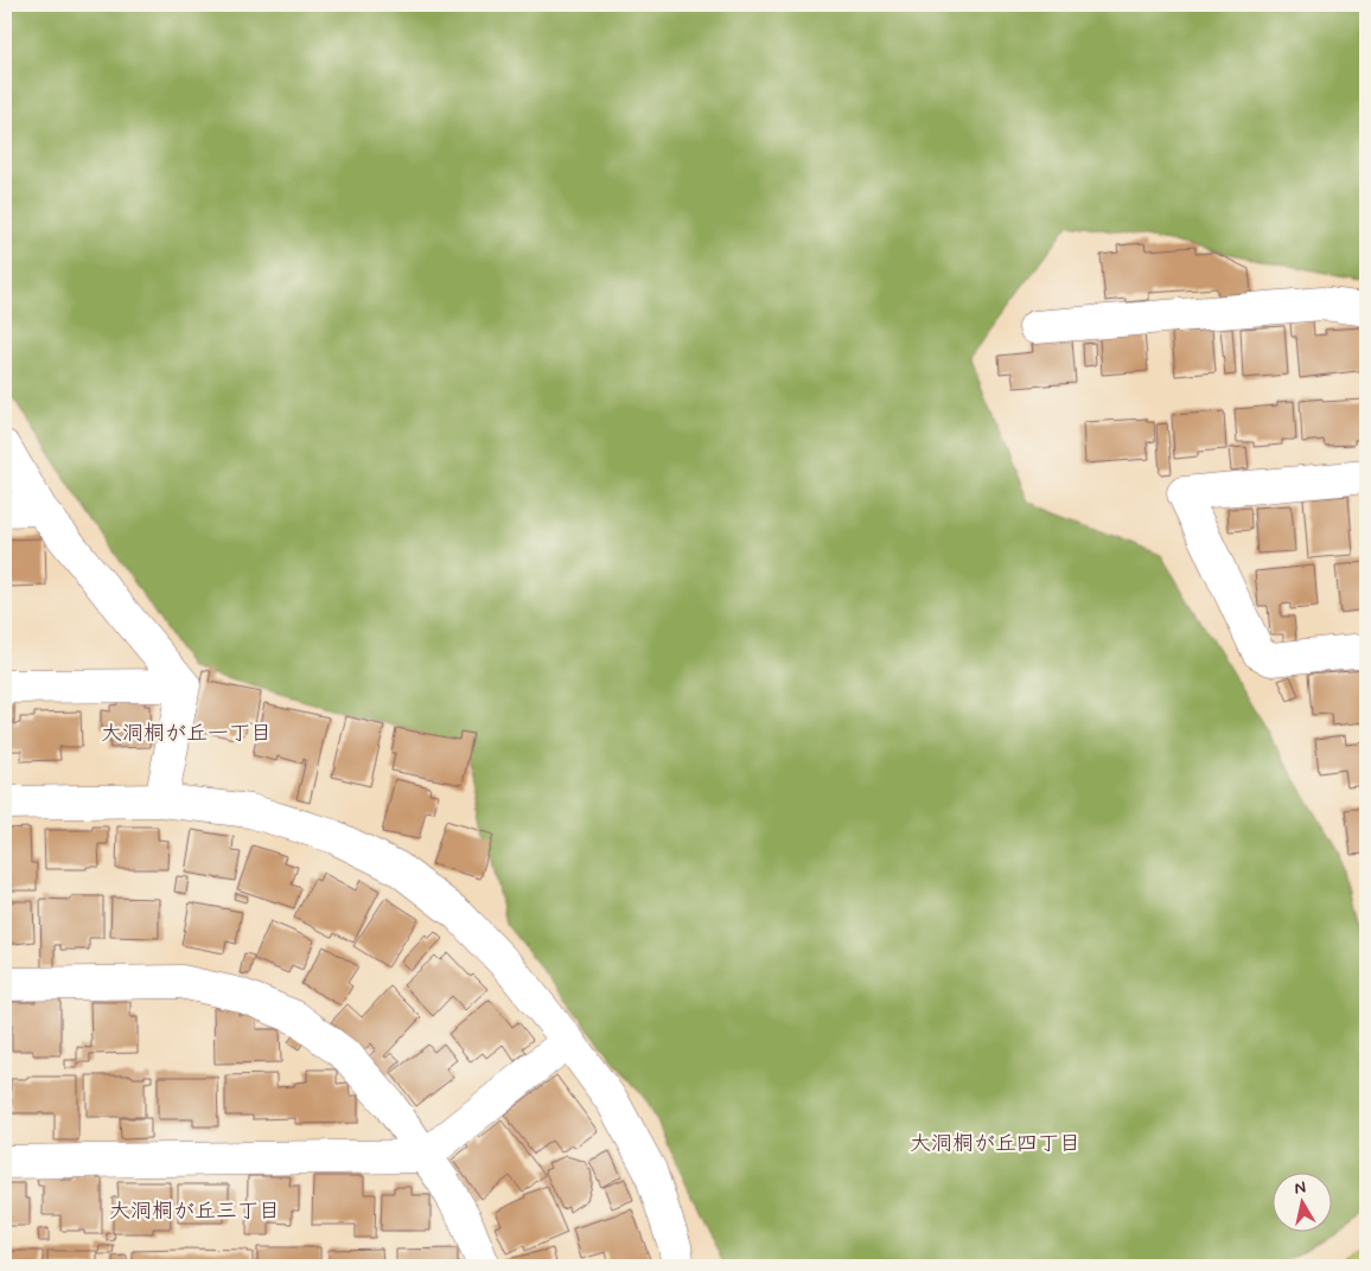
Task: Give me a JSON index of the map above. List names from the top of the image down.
{
  "districts": ["大洞桐が丘一丁目", "大洞桐が丘四丁目", "大洞桐が丘三丁目"],
  "north": "top"
}
